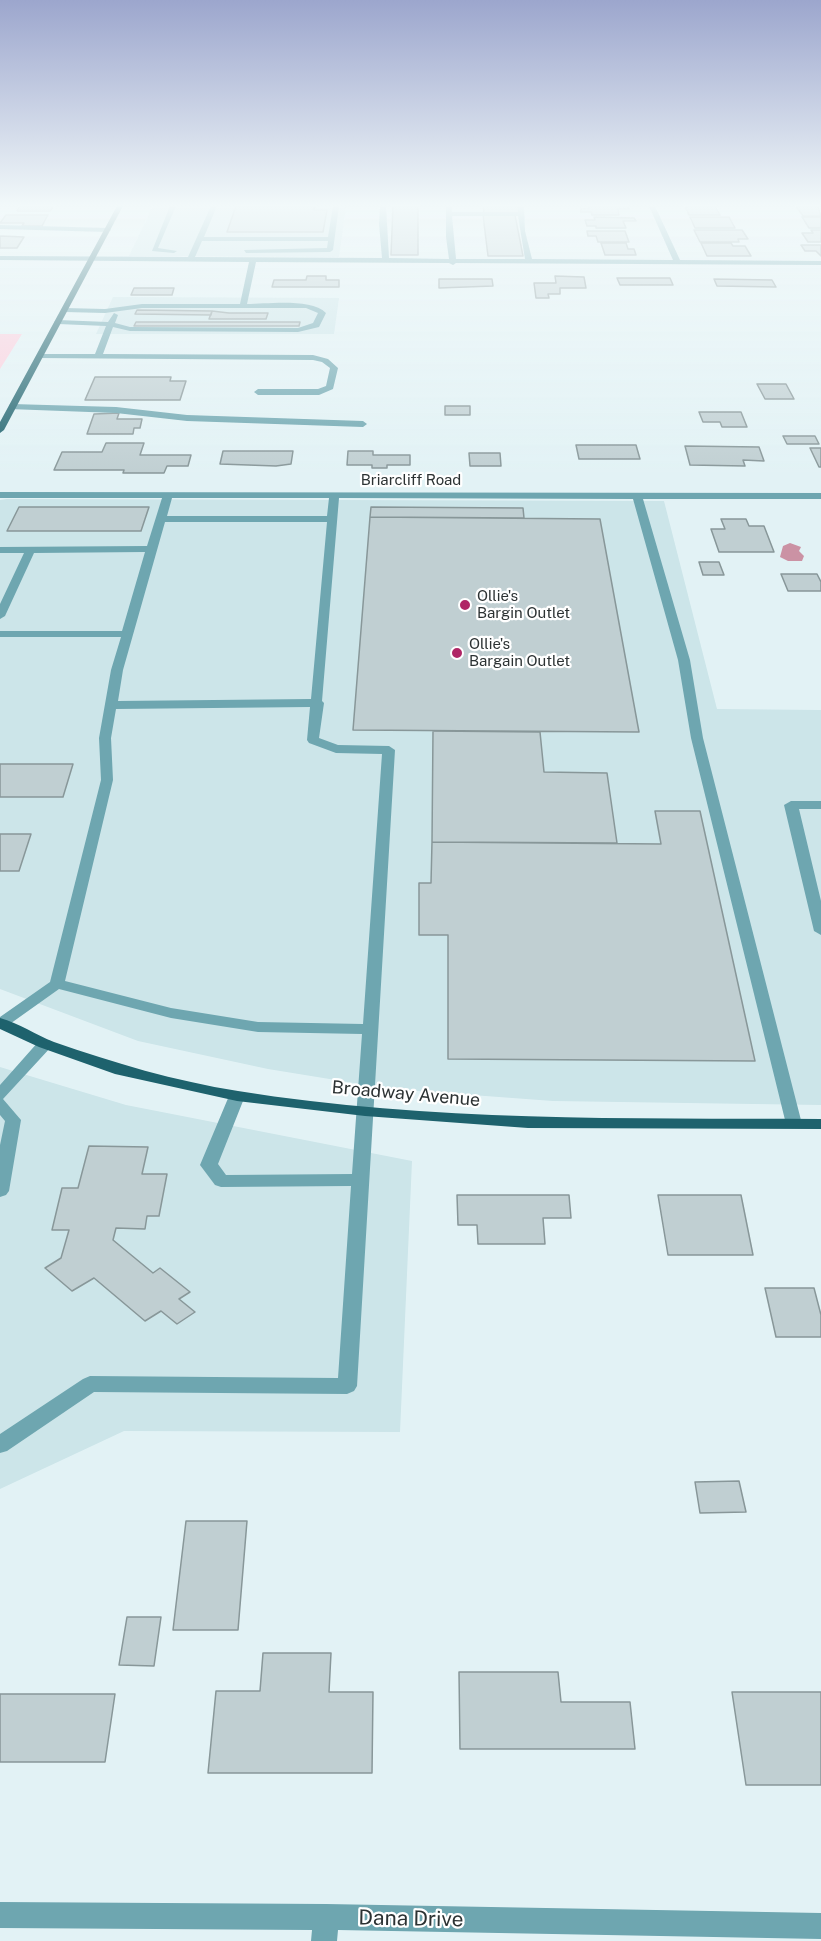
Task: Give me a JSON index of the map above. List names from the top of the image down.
{
  "streets": {
    "main road": ["Broadway Avenue"],
    "street": ["Briarcliff Road", "Dana Drive"]
  },
  "places": ["Ollie's Bargin Outlet", "Ollie's Bargain Outlet"]
}
